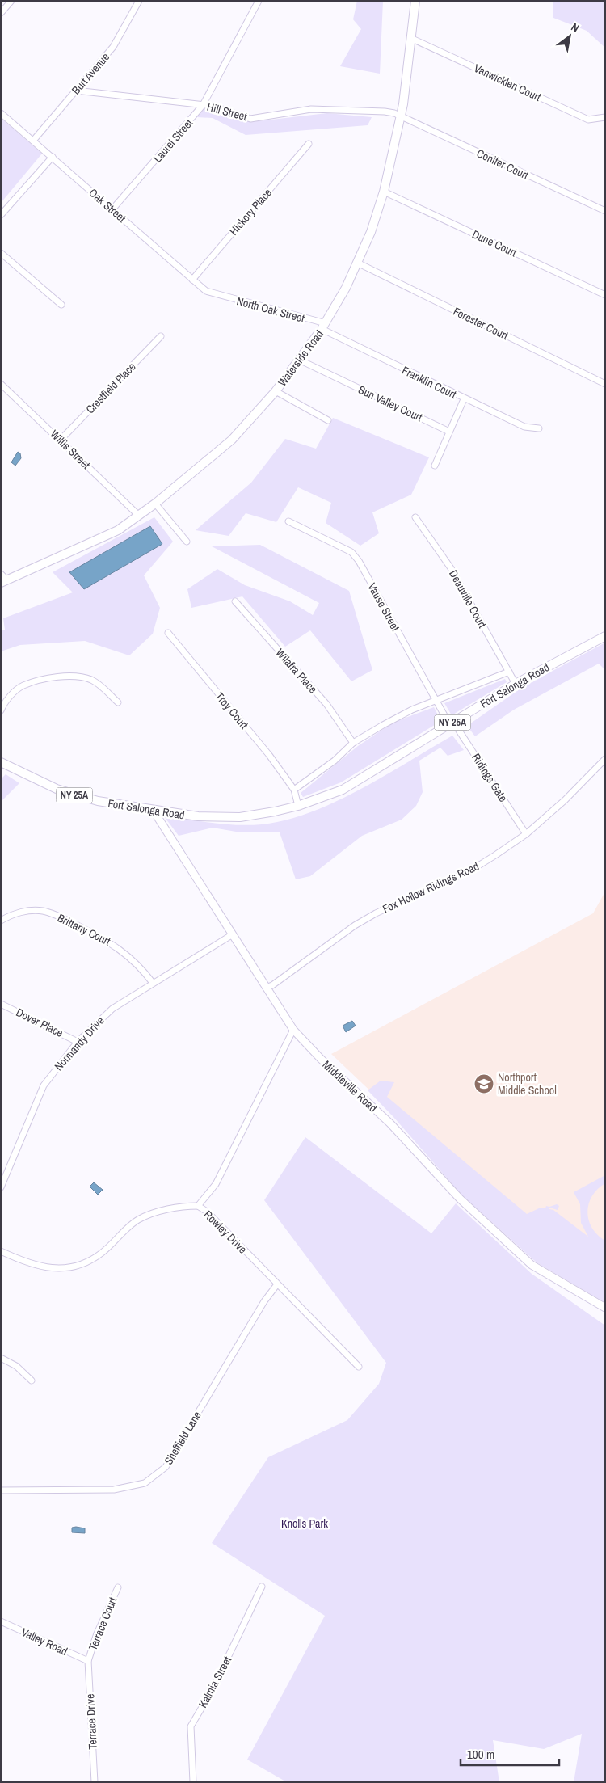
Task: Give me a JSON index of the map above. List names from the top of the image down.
{
  "streets": {
    "main road": ["Waterside Road", "Fort Salonga Road", "NY 25A"],
    "street": [
      "Burt Avenue",
      "Vanwicklen Court",
      "Hill Street",
      "Laurel Street",
      "Conifer Court",
      "Oak Street",
      "Hickory Place",
      "Dune Court",
      "North Oak Street",
      "Forester Court",
      "Franklin Court",
      "Crestfield Place",
      "Sun Valley Court",
      "Willis Street",
      "Deauville Court",
      "Vause Street",
      "Wilafra Place",
      "Troy Court",
      "Ridings Gate",
      "Fox Hollow Ridings Road",
      "Brittany Court",
      "Dover Place",
      "Normandy Drive",
      "Middleville Road",
      "Rowley Drive",
      "Sheffield Lane",
      "Terrace Court",
      "Valley Road",
      "Kalmia Street",
      "Terrace Drive"
    ]
  },
  "crossings": [
    ["Burt Avenue", "Hill Street"],
    ["Burt Avenue", "Oak Street"],
    ["Vanwicklen Court", "Waterside Road"],
    ["Hill Street", "Laurel Street"],
    ["Hill Street", "Conifer Court"],
    ["Hill Street", "Waterside Road"],
    ["Laurel Street", "Oak Street"],
    ["Conifer Court", "Waterside Road"],
    ["Oak Street", "Hickory Place"],
    ["Oak Street", "North Oak Street"],
    ["Dune Court", "Waterside Road"],
    ["North Oak Street", "Waterside Road"],
    ["North Oak Street", "Franklin Court"],
    ["Forester Court", "Waterside Road"],
    ["Waterside Road", "Franklin Court"],
    ["Waterside Road", "Sun Valley Court"],
    ["Waterside Road", "Willis Street"],
    ["Crestfield Place", "Willis Street"],
    ["Deauville Court", "Fort Salonga Road"],
    ["Vause Street", "Fort Salonga Road"],
    ["Vause Street", "Ridings Gate"],
    ["Wilafra Place", "Fort Salonga Road"],
    ["Fort Salonga Road", "Troy Court"],
    ["Fort Salonga Road", "Ridings Gate"],
    ["Fort Salonga Road", "Middleville Road"],
    ["Ridings Gate", "Fox Hollow Ridings Road"],
    ["Fox Hollow Ridings Road", "Middleville Road"],
    ["Brittany Court", "Normandy Drive"],
    ["Dover Place", "Normandy Drive"],
    ["Normandy Drive", "Middleville Road"],
    ["Middleville Road", "Rowley Drive"],
    ["Rowley Drive", "Sheffield Lane"],
    ["Terrace Court", "Valley Road"],
    ["Terrace Court", "Terrace Drive"],
    ["Valley Road", "Terrace Drive"]
  ],
  "parks": ["Knolls Park"],
  "places": {
    "school or university": ["Northport Middle School"]
  },
  "scale_bar": "100 m",
  "north": "top right"
}
